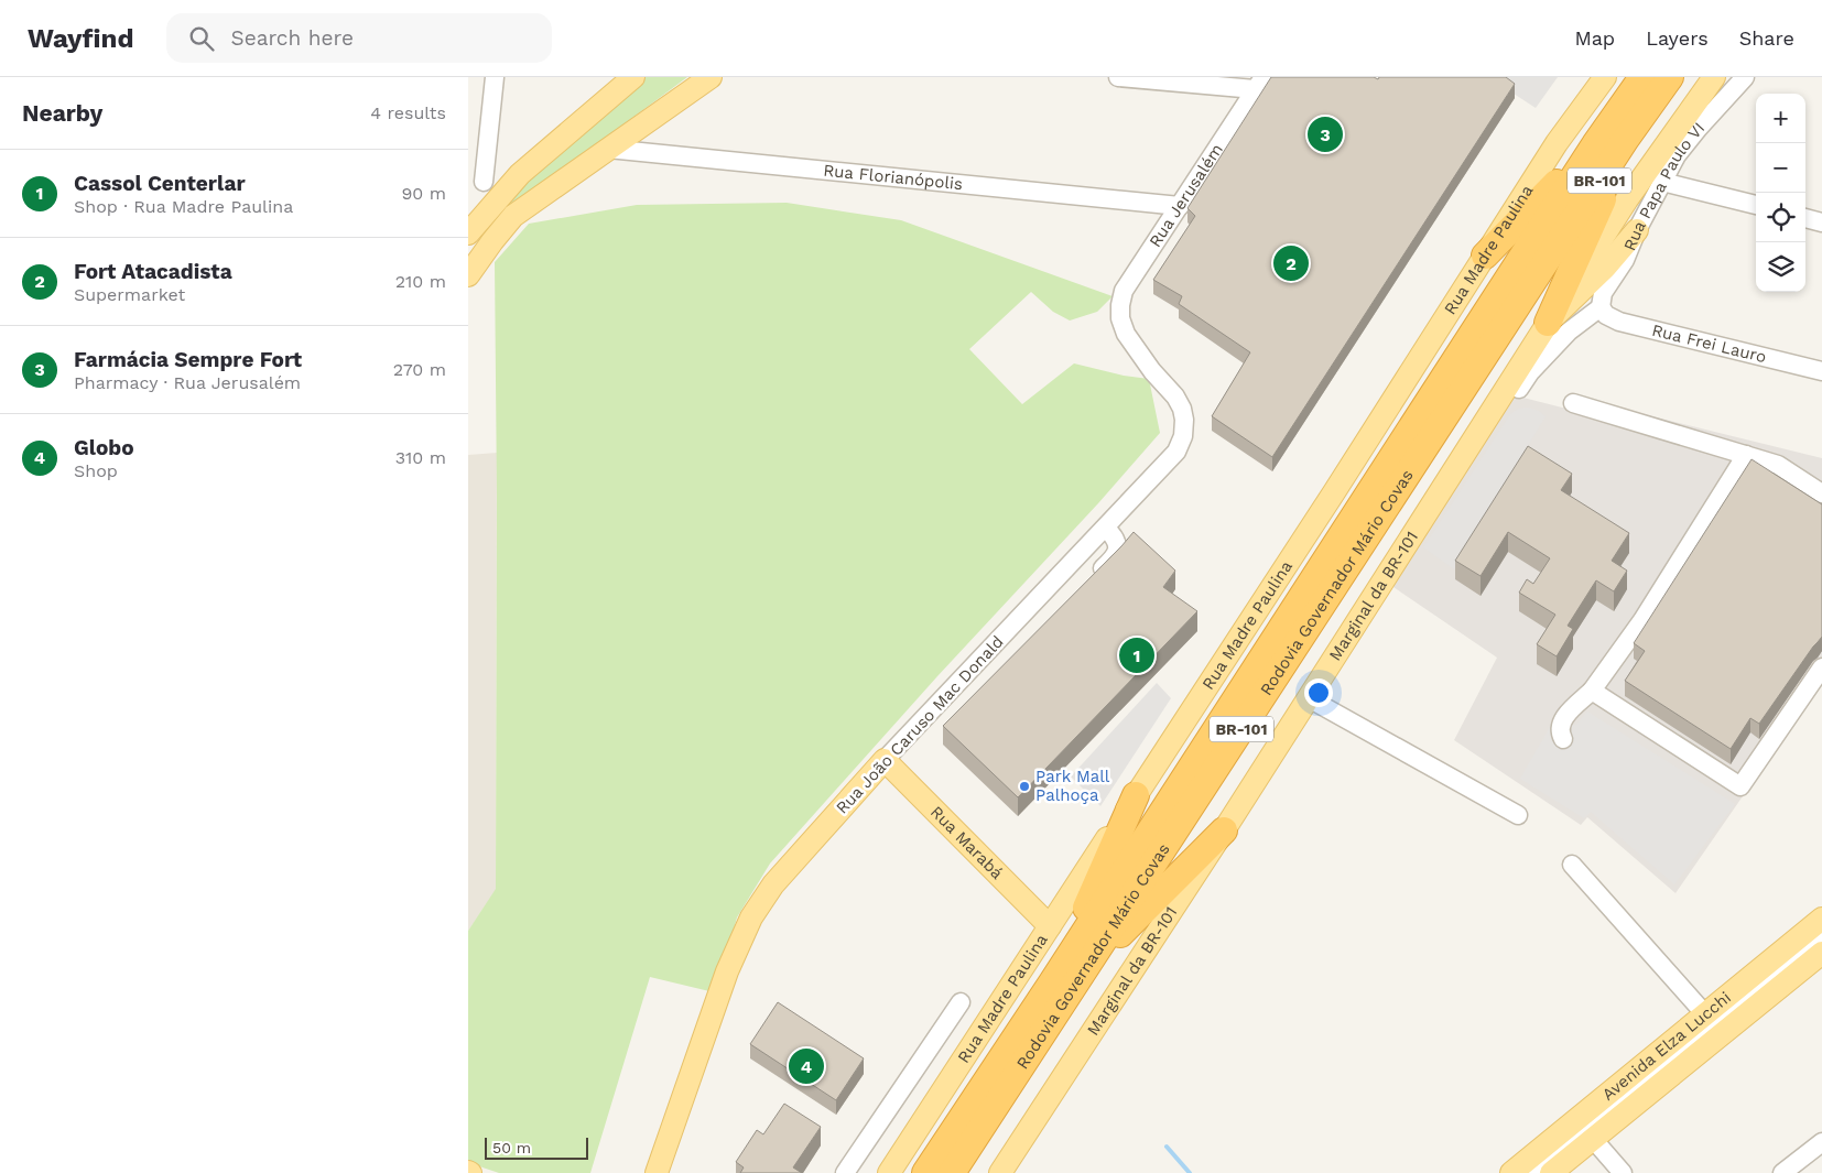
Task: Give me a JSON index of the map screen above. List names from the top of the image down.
{
  "streets": {
    "highway": ["BR-101", "Rodovia Governador Mário Covas"],
    "main road": [
      "Rua Madre Paulina",
      "Marginal da BR-101",
      "Rua João Caruso Mac Donald",
      "Rua Marabá",
      "Avenida Elza Lucchi"
    ],
    "street": [
      "Rua Florianópolis",
      "Rua Papa Paulo VI",
      "Rua Jerusalém",
      "Rua Frei Lauro"
    ]
  },
  "crossings": [
    ["Rua Florianópolis", "Rua Jerusalém"],
    ["Rua Papa Paulo VI", "Rua Frei Lauro"],
    ["Rua Jerusalém", "Rua João Caruso Mac Donald"],
    ["Rua Madre Paulina", "Rua Marabá"],
    ["Rua João Caruso Mac Donald", "Rua Marabá"]
  ],
  "places": ["Park Mall Palhoça"],
  "scale_bar": "50 m",
  "page": {
    "header": "Wayfind",
    "search": "Search here",
    "nav": ["Map", "Layers", "Share"],
    "heading": ["Nearby", "4 results"],
    "map_buttons": ["+", "−"],
    "pins": [
      "3",
      "2",
      "1",
      "4"
    ],
    "list": [
      {
        "mark": "1",
        "name": "Cassol Centerlar",
        "note": "Shop · Rua Madre Paulina",
        "value": "90 m"
      },
      {
        "mark": "2",
        "name": "Fort Atacadista",
        "note": "Supermarket",
        "value": "210 m"
      },
      {
        "mark": "3",
        "name": "Farmácia Sempre Fort",
        "note": "Pharmacy · Rua Jerusalém",
        "value": "270 m"
      },
      {
        "mark": "4",
        "name": "Globo",
        "note": "Shop",
        "value": "310 m"
      }
    ],
    "scale": "50 m"
  }
}
